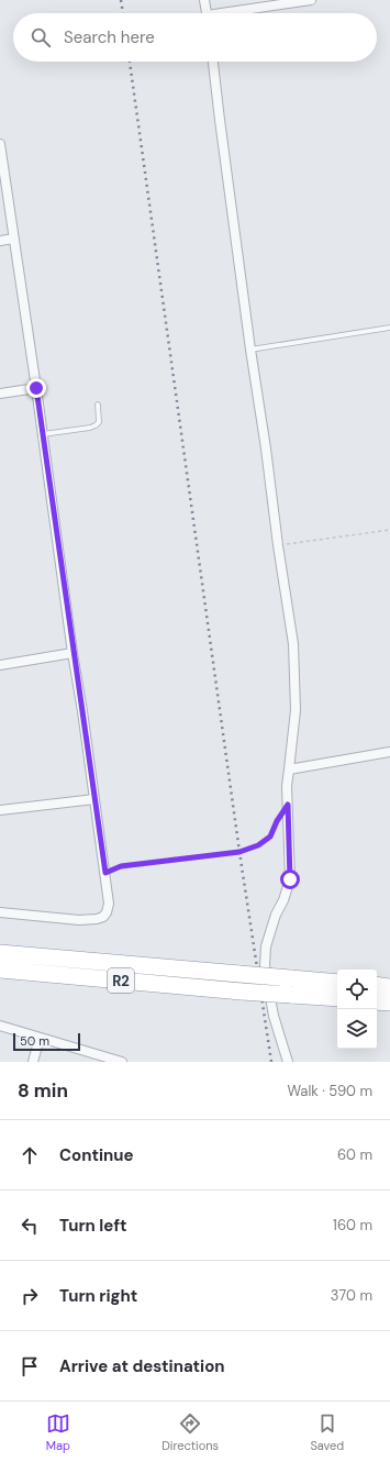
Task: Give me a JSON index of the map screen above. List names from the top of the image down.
{
  "streets": {
    "highway": ["R2"]
  },
  "scale_bar": "50 m",
  "page": {
    "search": "Search here",
    "scale": "50 m",
    "heading": ["8 min", "Walk · 590 m"],
    "list": [
      ["Continue", "60 m"],
      ["Turn left", "160 m"],
      ["Turn right", "370 m"],
      "Arrive at destination"
    ],
    "nav": ["Map", "Directions", "Saved"]
  }
}
